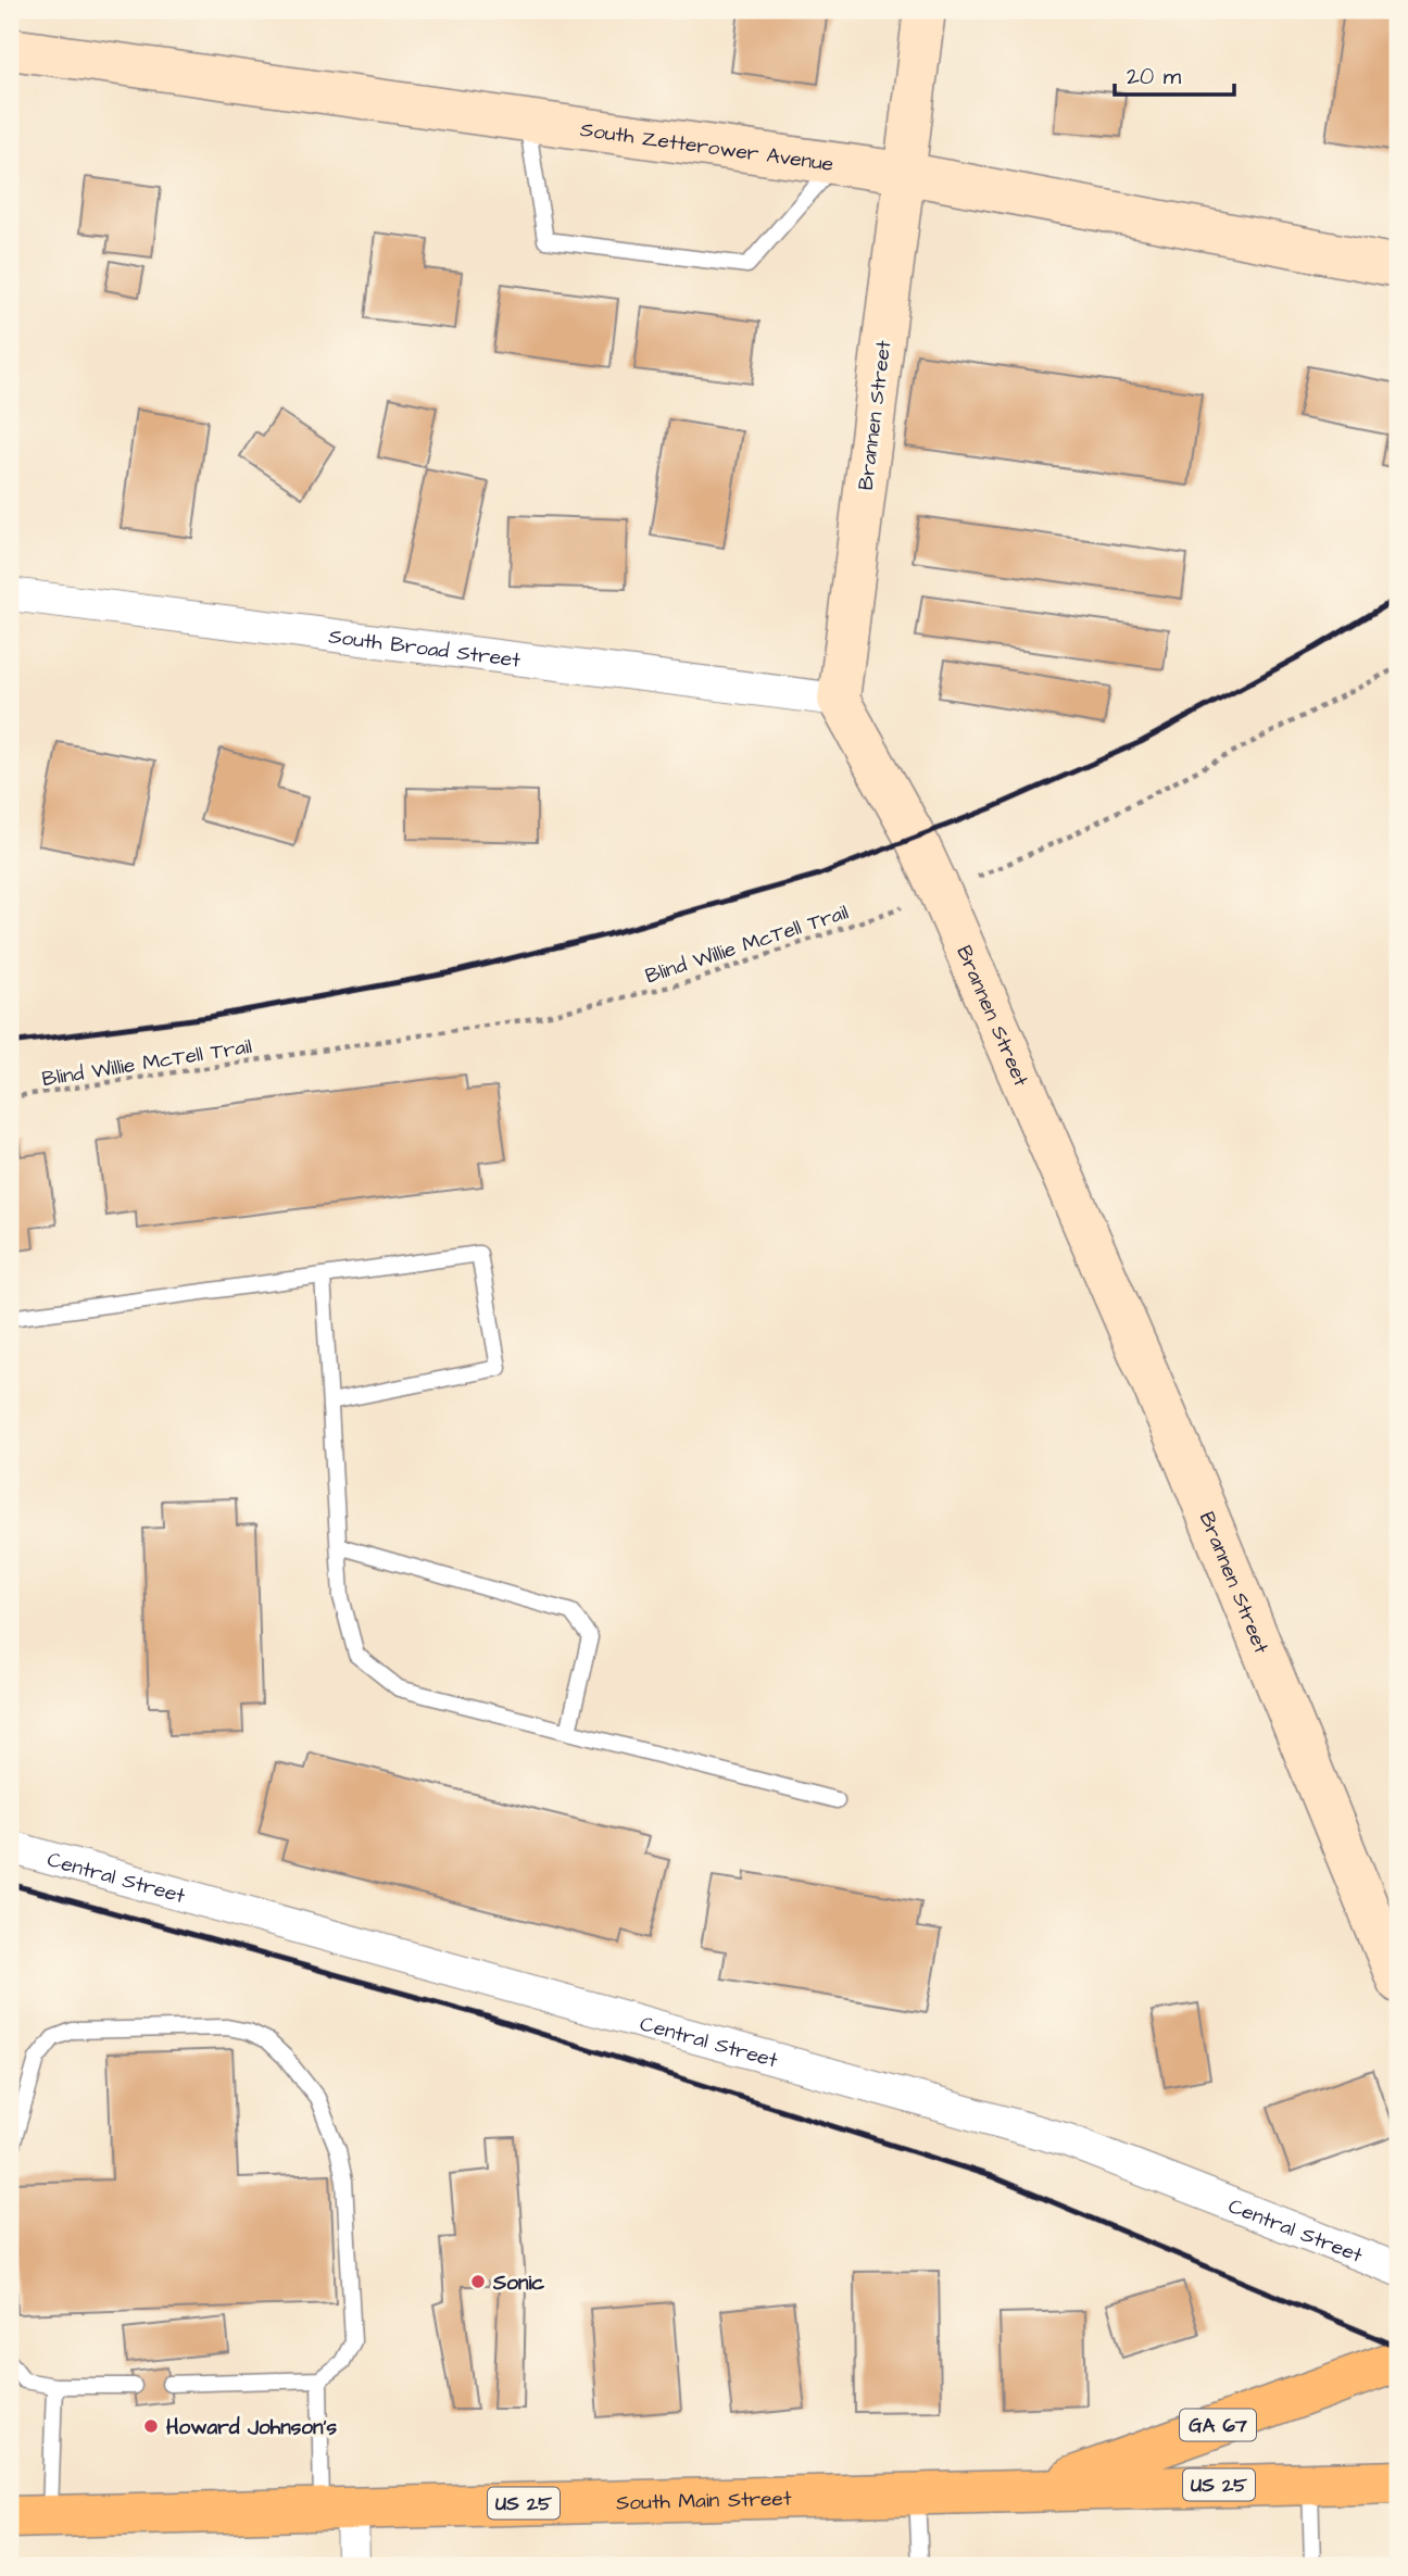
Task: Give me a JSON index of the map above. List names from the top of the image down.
{
  "streets": {
    "main road": ["GA 67", "US 25", "South Main Street"],
    "street": [
      "South Zetterower Avenue",
      "Brannen Street",
      "South Broad Street",
      "Central Street"
    ],
    "path": ["Blind Willie McTell Trail"]
  },
  "crossings": [
    ["South Zetterower Avenue", "Brannen Street"],
    ["Brannen Street", "South Broad Street"],
    ["Brannen Street", "Blind Willie McTell Trail"],
    ["GA 67", "South Main Street"]
  ],
  "places": ["Sonic", "Howard Johnson's"],
  "scale_bar": "20 m"
}
